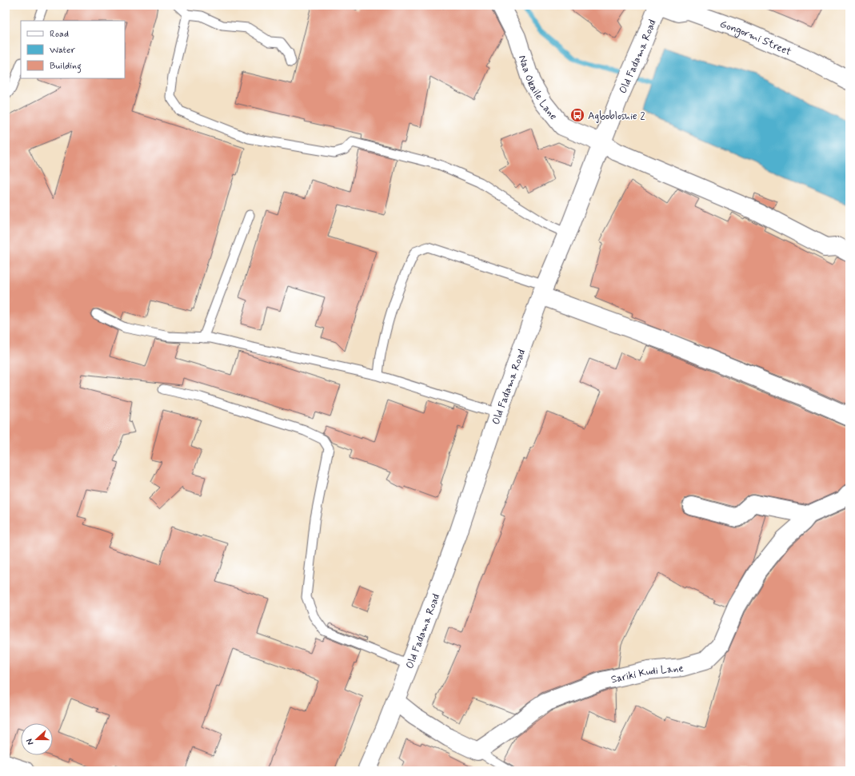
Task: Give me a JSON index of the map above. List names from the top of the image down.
{
  "streets": {
    "street": [
      "Gongormi Street",
      "Old Fadama Road",
      "Naa Okaile Lane",
      "Sariki Kudi Lane"
    ]
  },
  "crossings": [
    ["Gongormi Street", "Old Fadama Road"],
    ["Old Fadama Road", "Naa Okaile Lane"]
  ],
  "places": {
    "bus stop": ["Agbobloshie 2"]
  },
  "legend": ["Road", "Water", "Building"],
  "north": "left"
}
